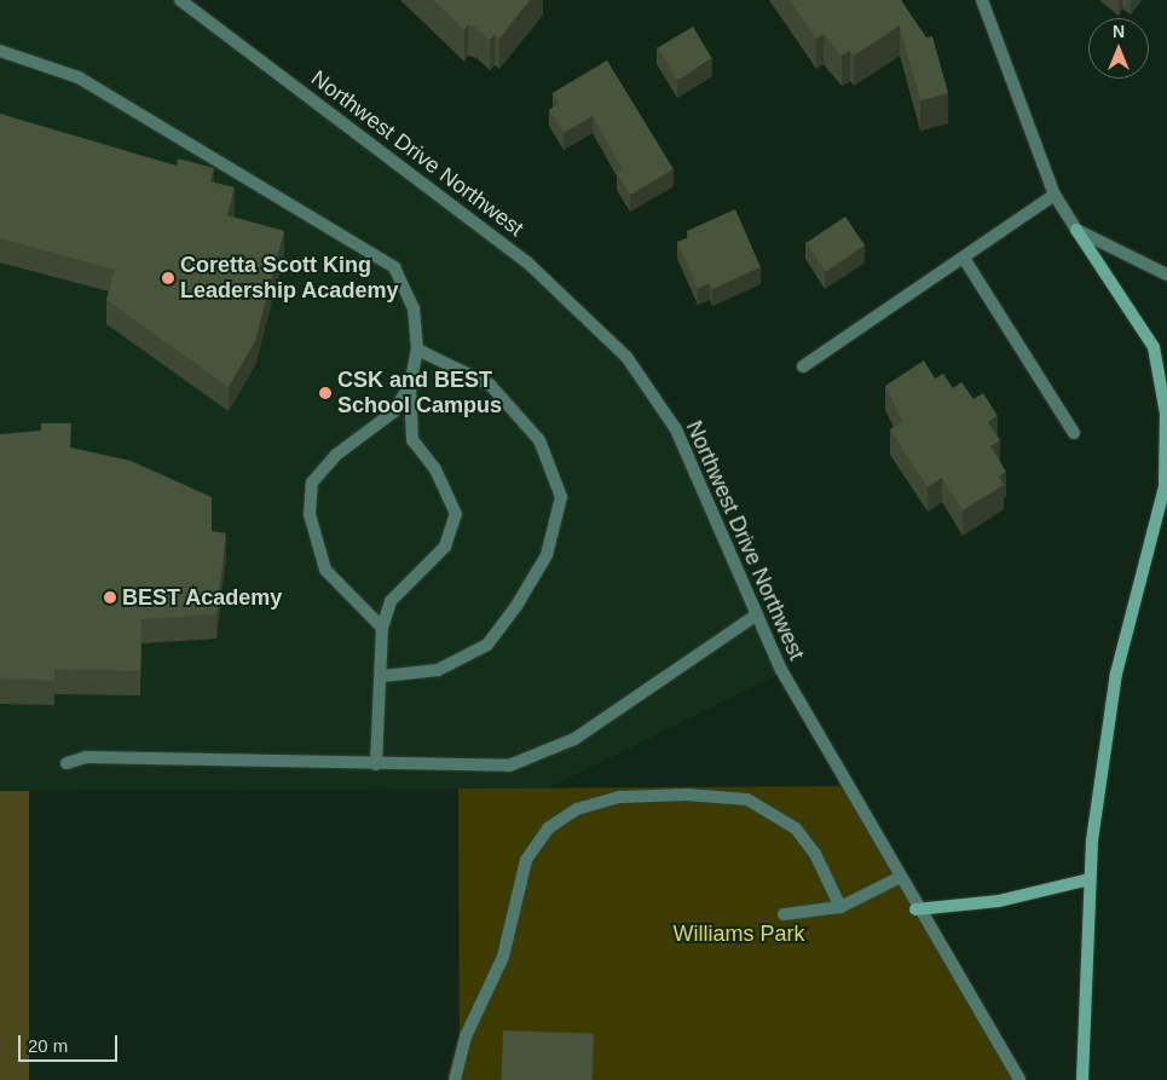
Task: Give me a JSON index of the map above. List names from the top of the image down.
{
  "streets": {
    "street": ["Northwest Drive Northwest"]
  },
  "parks": ["Williams Park"],
  "places": ["Coretta Scott King Leadership Academy", "CSK and BEST School Campus", "BEST Academy"],
  "scale_bar": "20 m",
  "north": "top"
}
